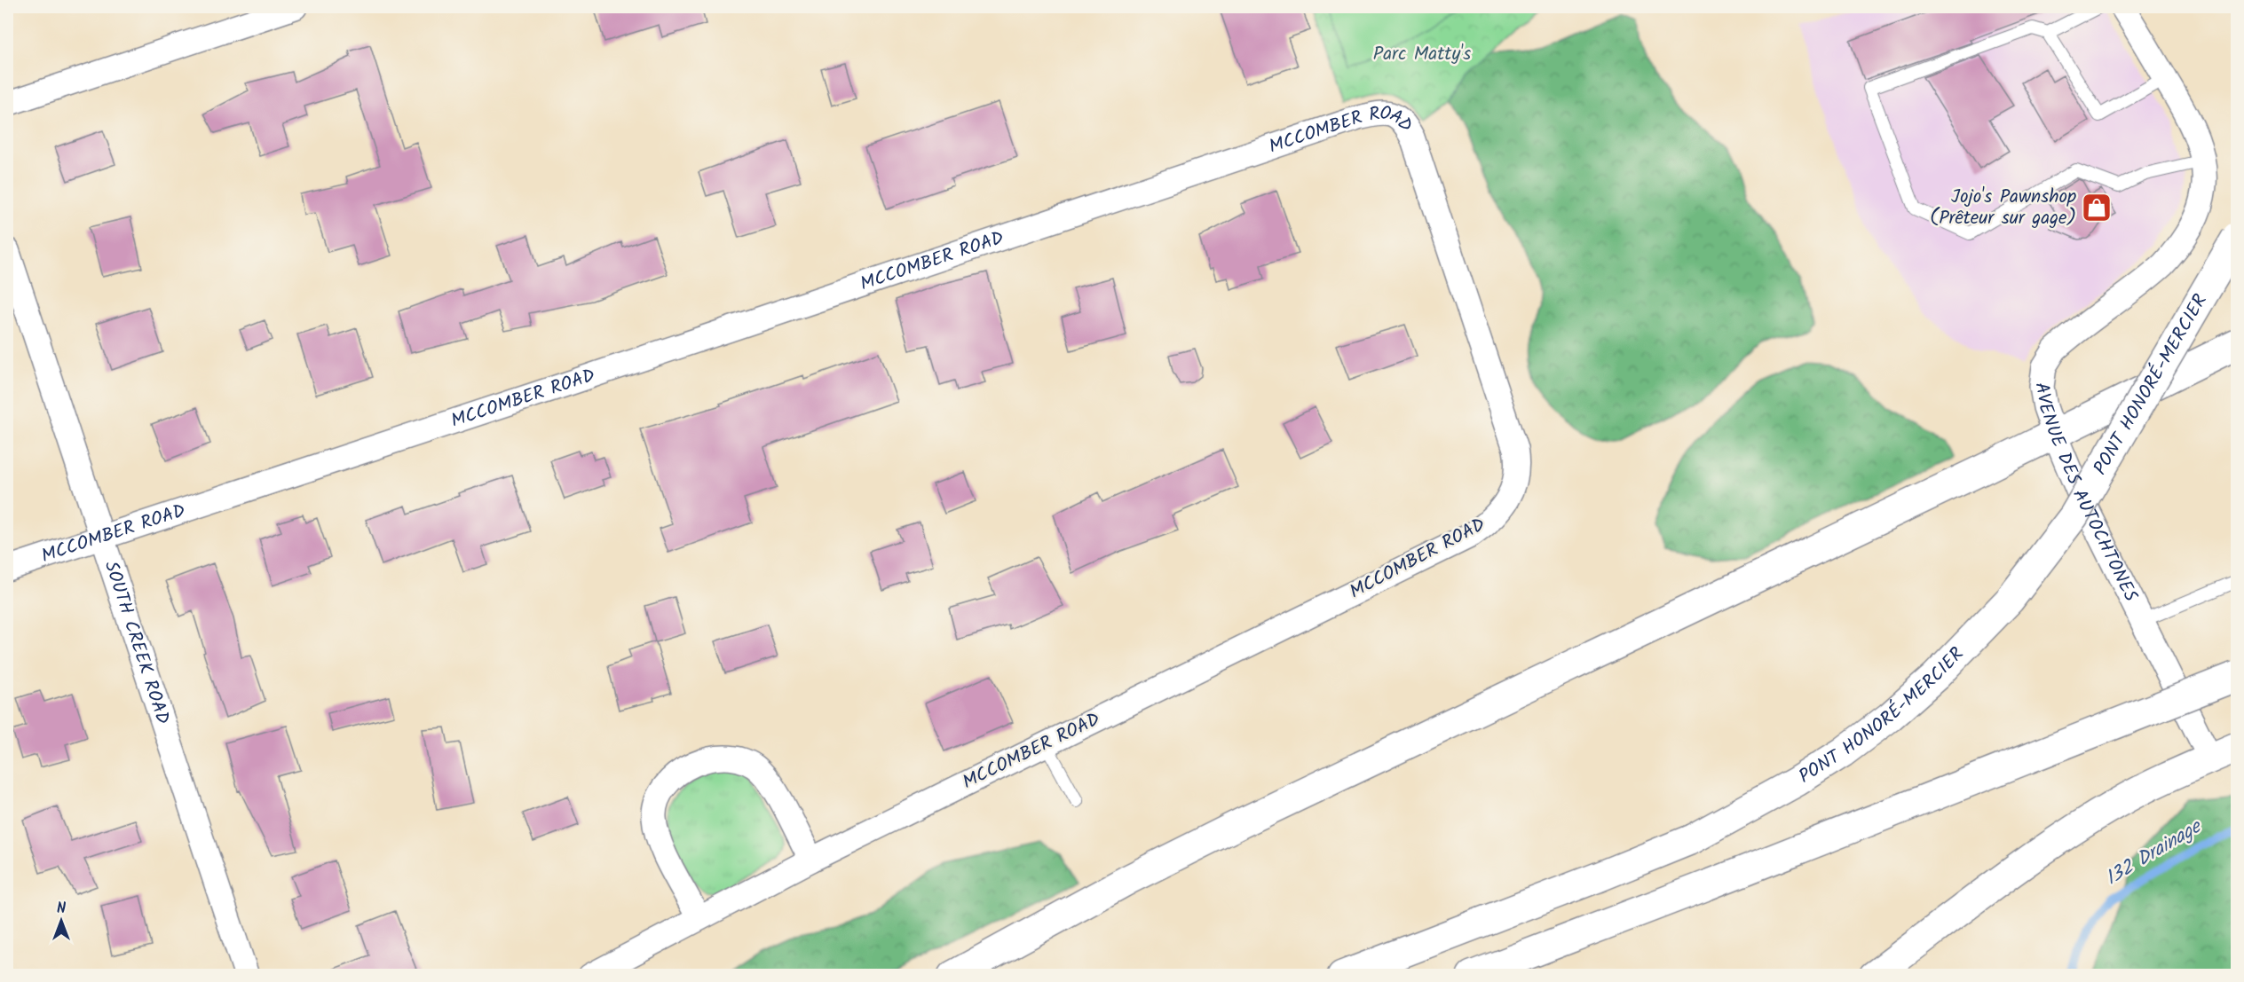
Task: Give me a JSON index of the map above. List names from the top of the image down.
{
  "streets": {
    "highway": ["PONT HONORÉ-MERCIER"],
    "street": ["MCCOMBER ROAD", "AVENUE DES AUTOCHTONES", "SOUTH CREEK ROAD"]
  },
  "crossings": [
    ["MCCOMBER ROAD", "SOUTH CREEK ROAD"]
  ],
  "water": ["132 Drainage"],
  "parks": ["Parc Matty's"],
  "places": {
    "shop": ["Jojo's Pawnshop (Prêteur sur gage)"]
  },
  "north": "top"
}
